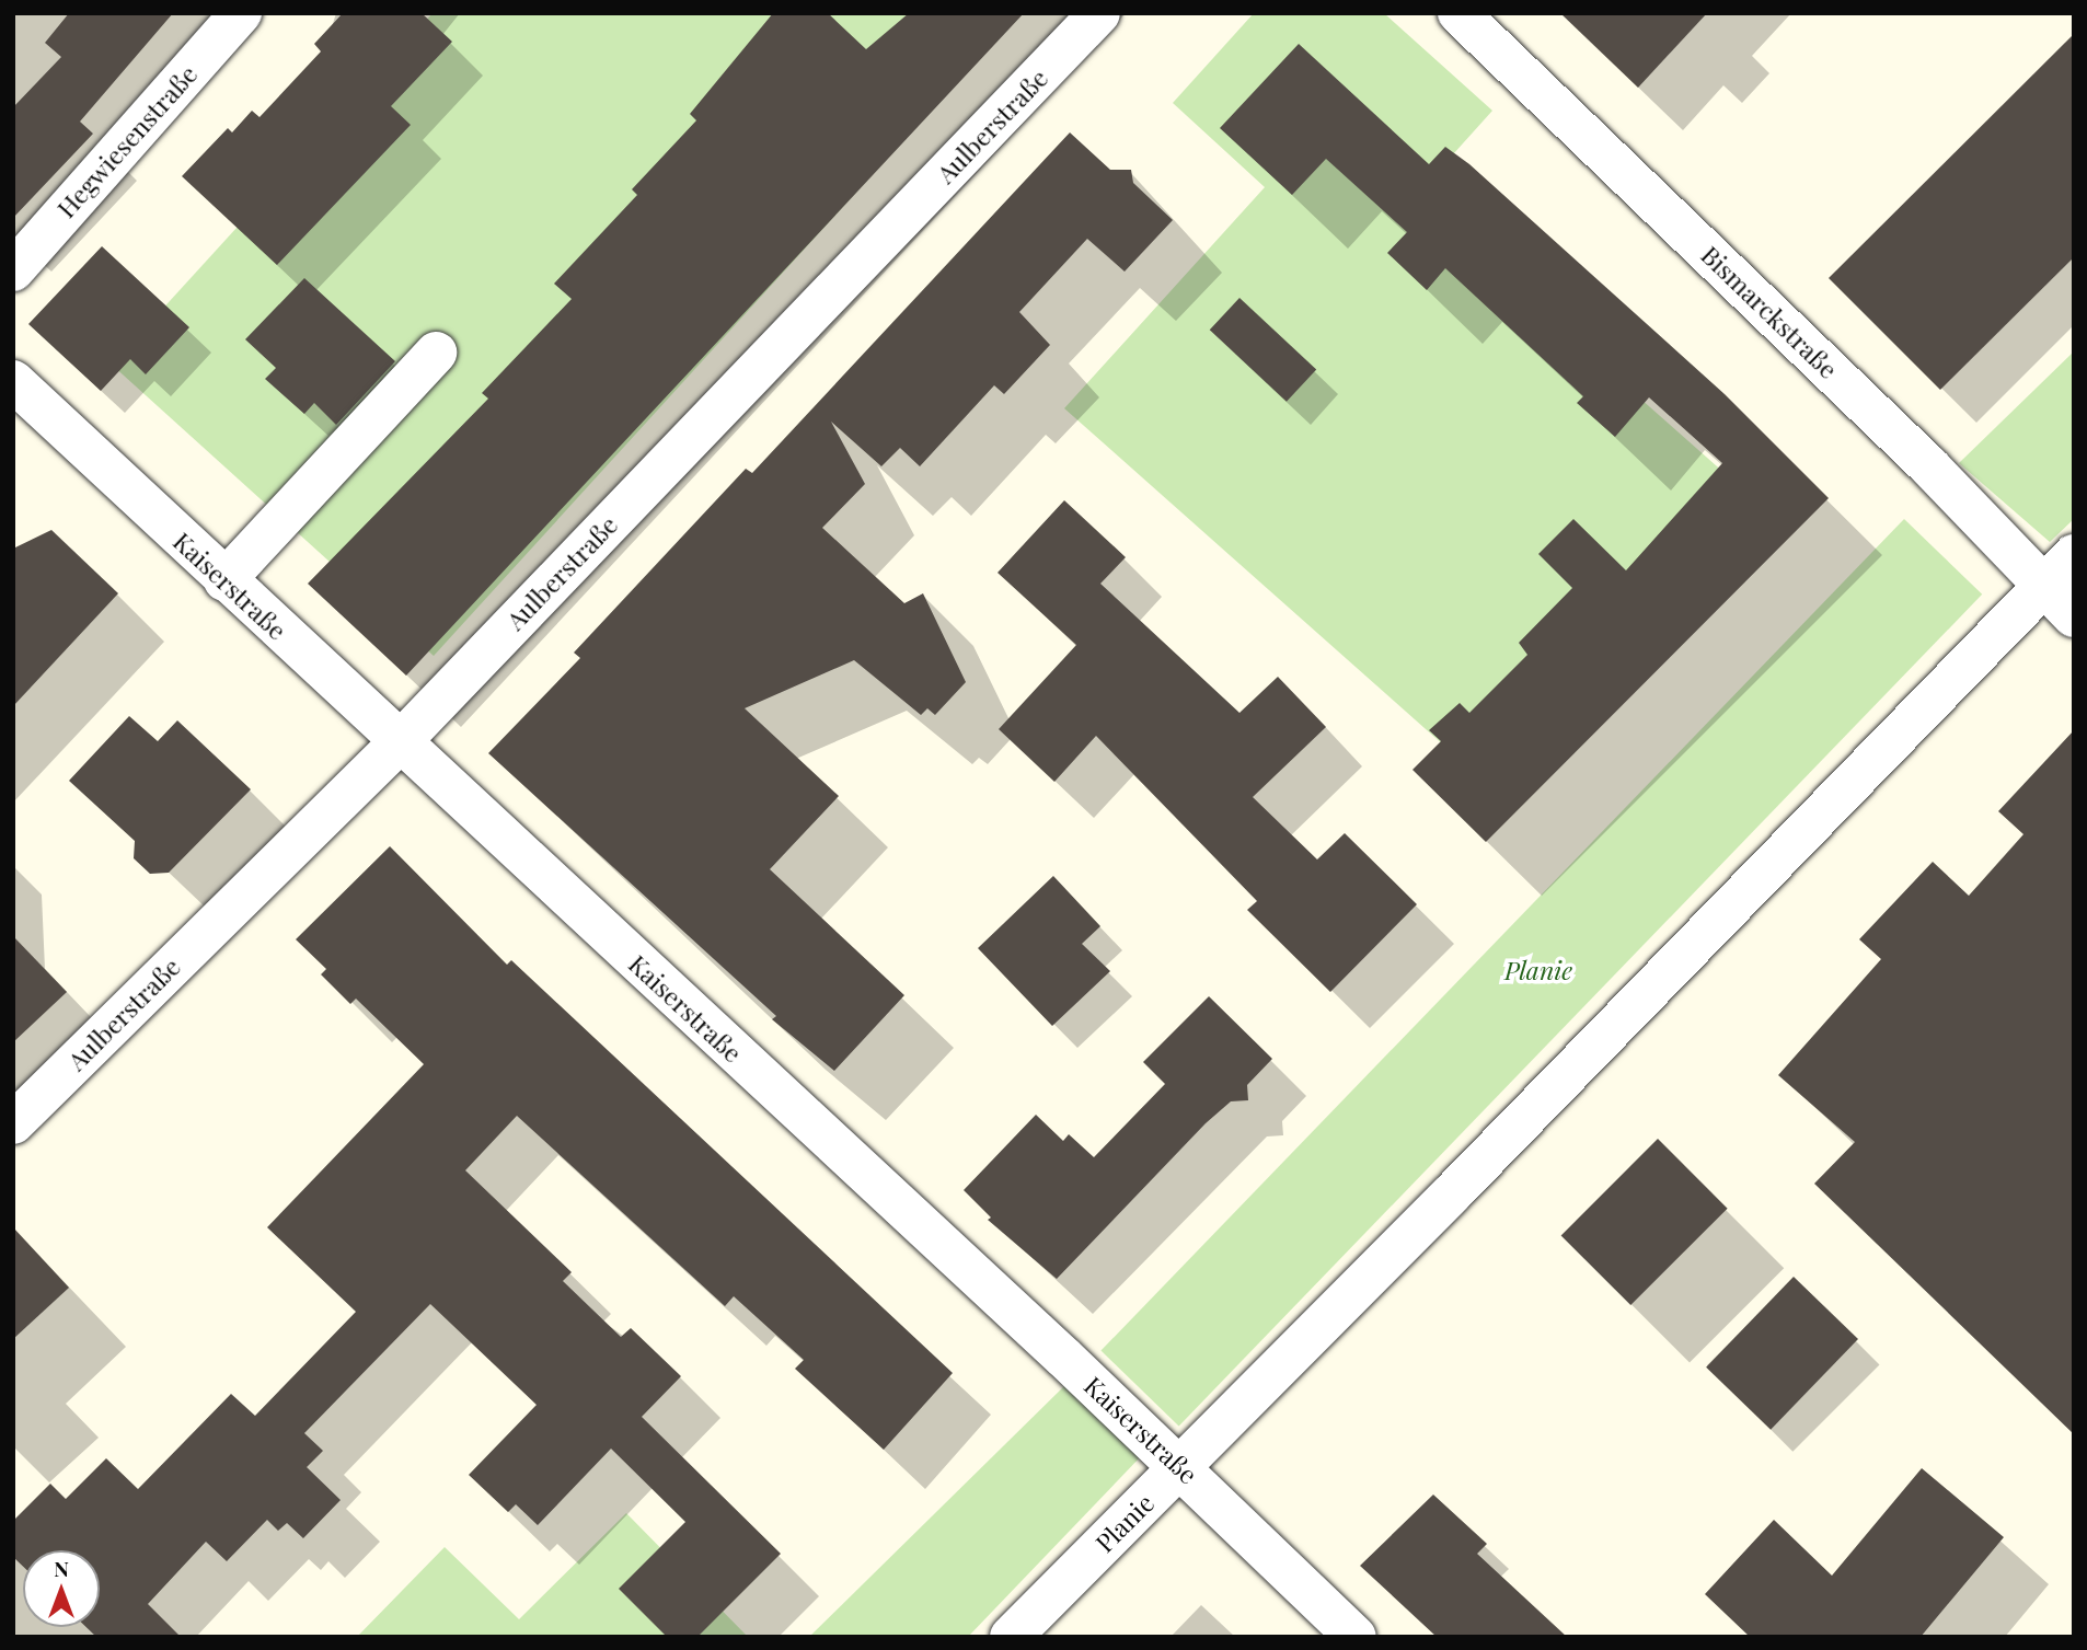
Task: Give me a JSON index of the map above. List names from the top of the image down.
{
  "streets": {
    "street": [
      "Aulberstraße",
      "Hegwiesenstraße",
      "Bismarckstraße",
      "Kaiserstraße",
      "Planie"
    ]
  },
  "crossings": [
    ["Aulberstraße", "Kaiserstraße"],
    ["Bismarckstraße", "Planie"],
    ["Kaiserstraße", "Planie"]
  ],
  "parks": ["Planie"],
  "north": "top"
}
